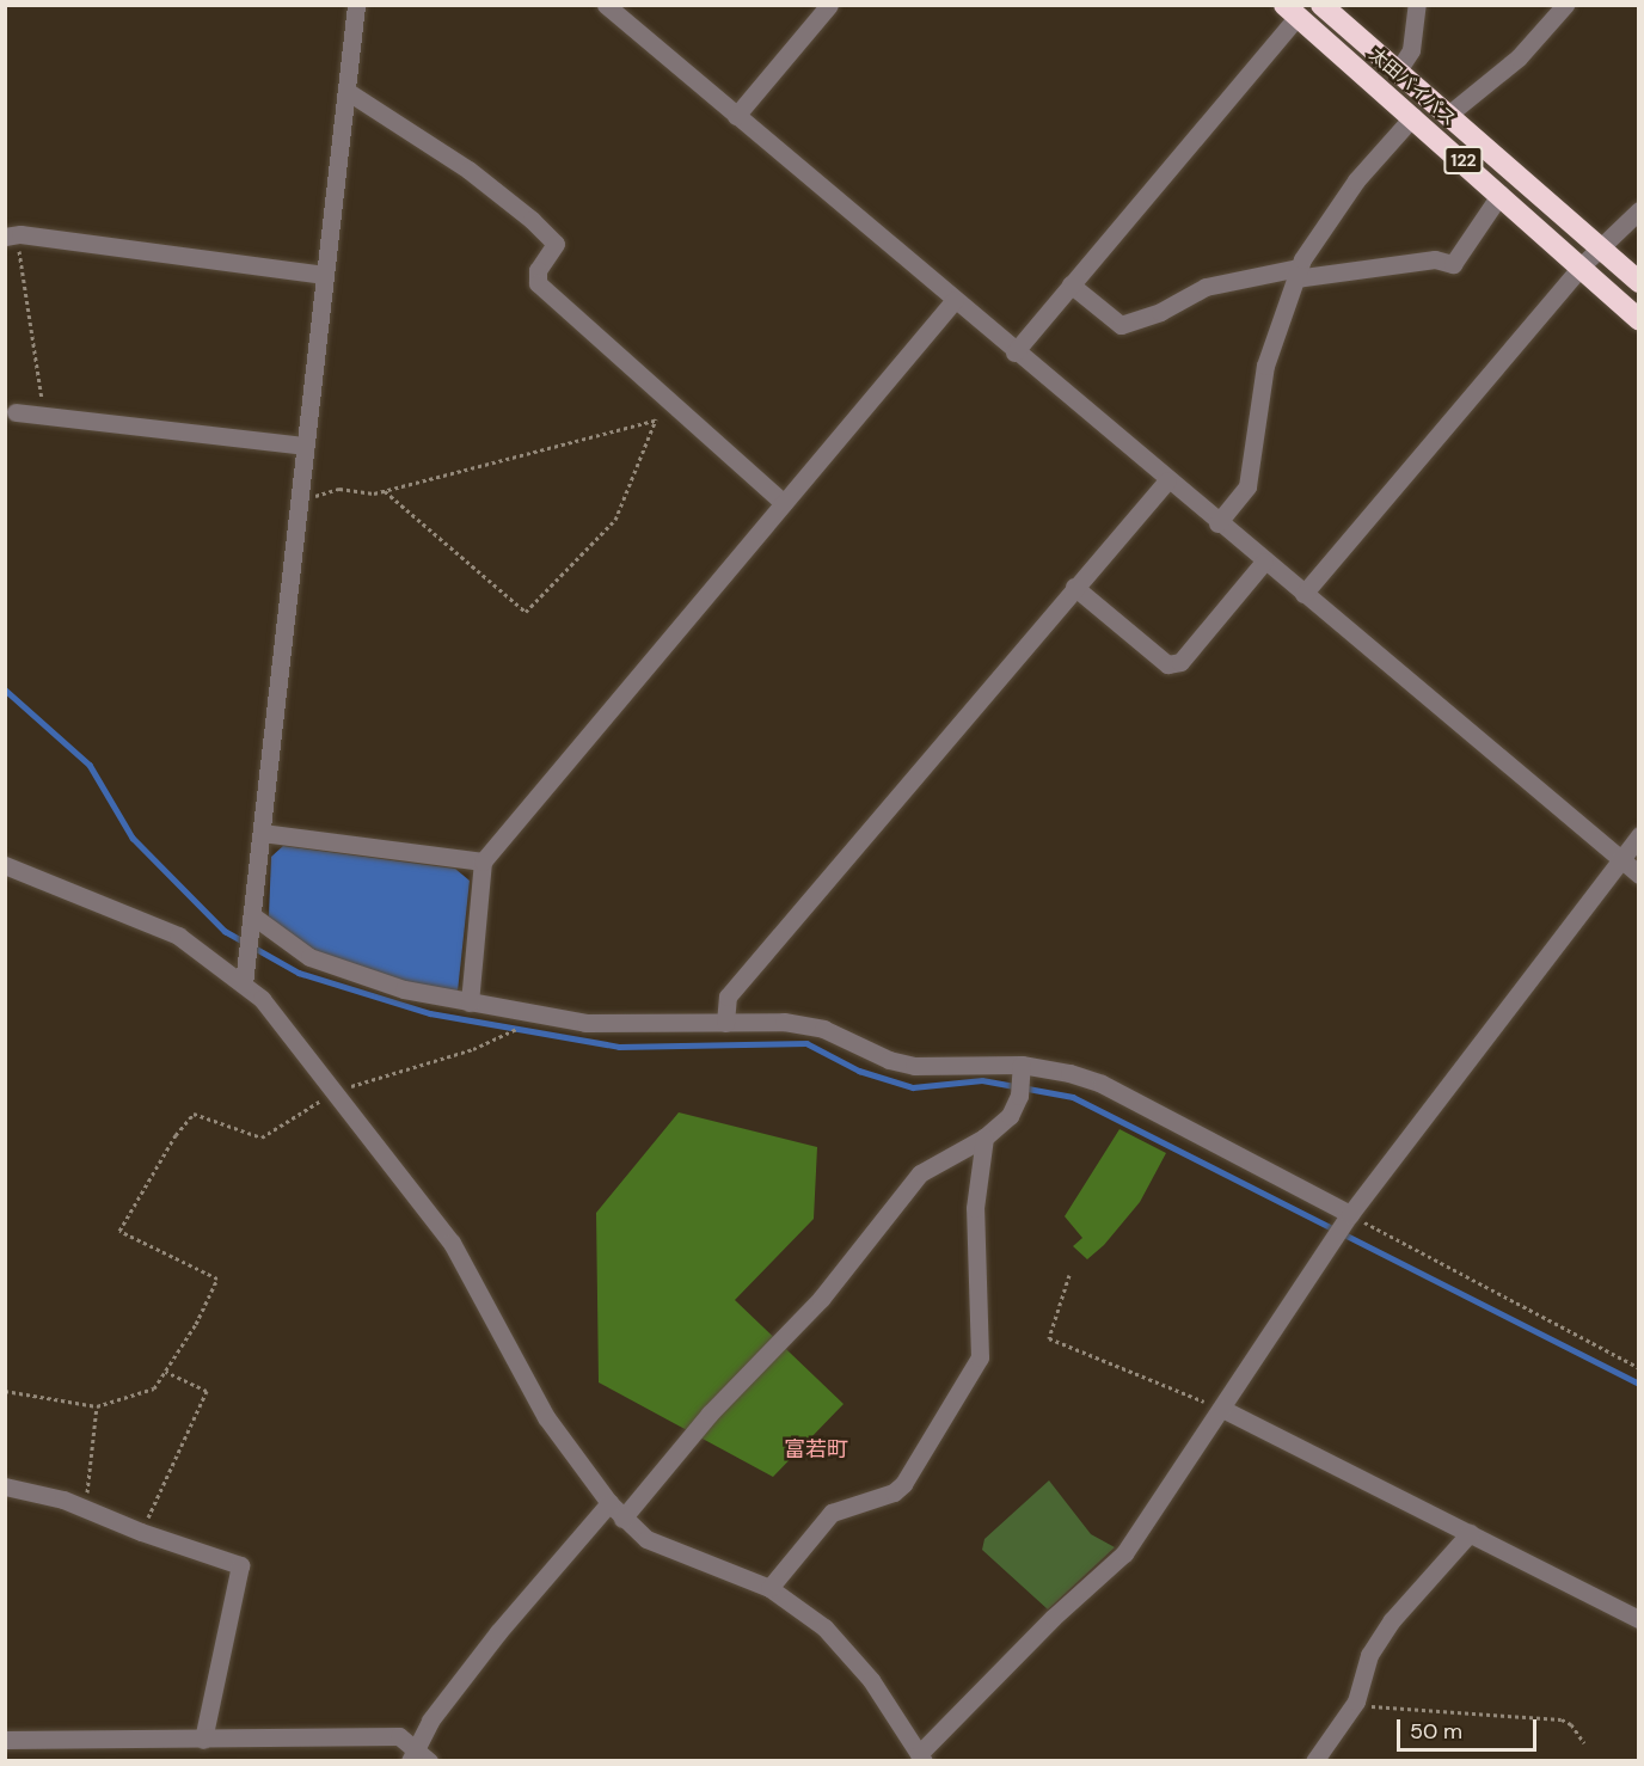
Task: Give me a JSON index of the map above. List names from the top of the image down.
{
  "streets": {
    "highway": ["太田バイパス", "122"]
  },
  "districts": ["富若町"],
  "scale_bar": "50 m"
}
